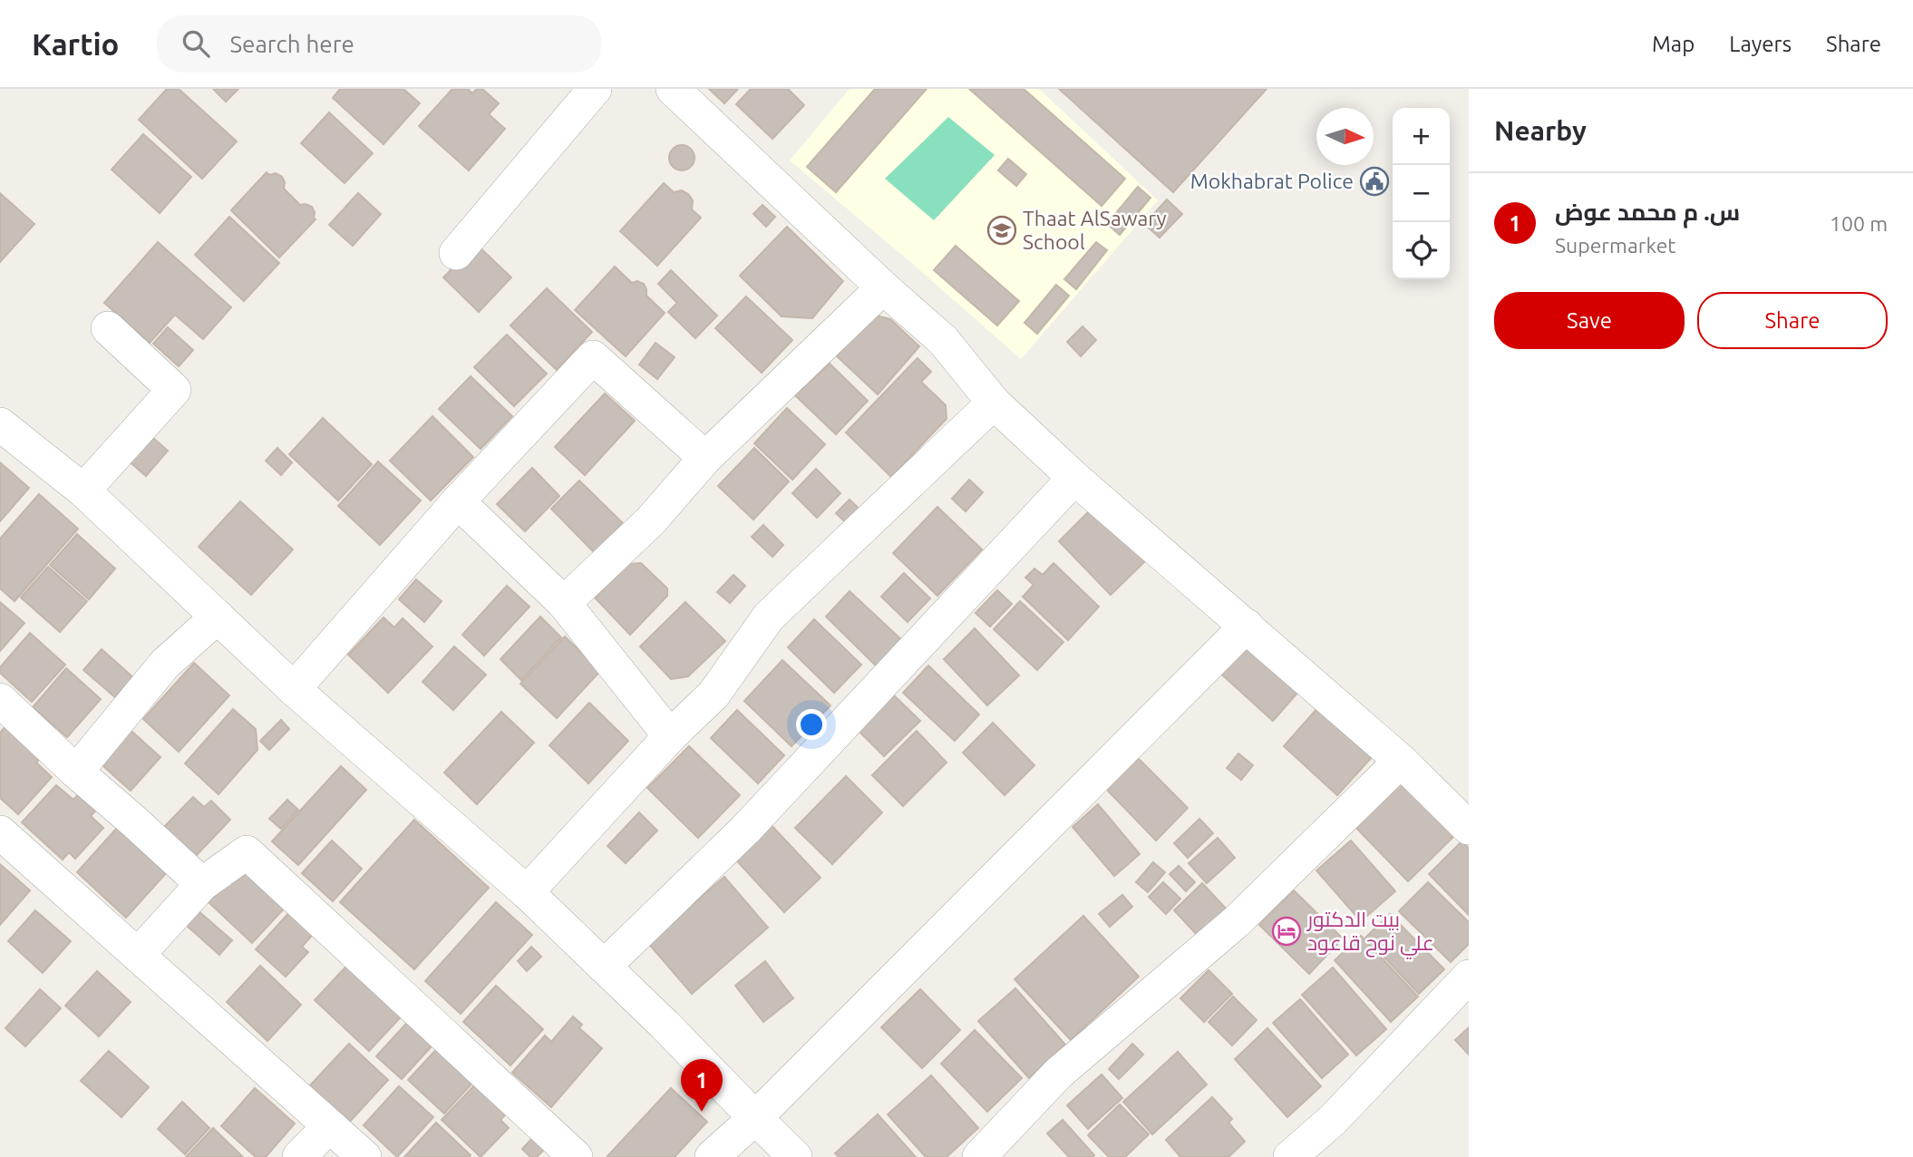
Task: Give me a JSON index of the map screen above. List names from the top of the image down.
{
  "places": {
    "public building": ["Mokhabrat Police"],
    "school or university": ["Thaat AlSawary School"],
    "hotel": ["بيت الدكتور علي نوح قاعود"]
  },
  "north": "right",
  "page": {
    "header": "Kartio",
    "search": "Search here",
    "nav": ["Map", "Layers", "Share"],
    "heading": "Nearby",
    "map_buttons": ["+", "−"],
    "list": [
      {
        "mark": "1",
        "name": "س. م محمد عوض",
        "note": "Supermarket",
        "value": "100 m"
      }
    ],
    "buttons": ["Save", "Share"],
    "pins": "1"
  }
}
